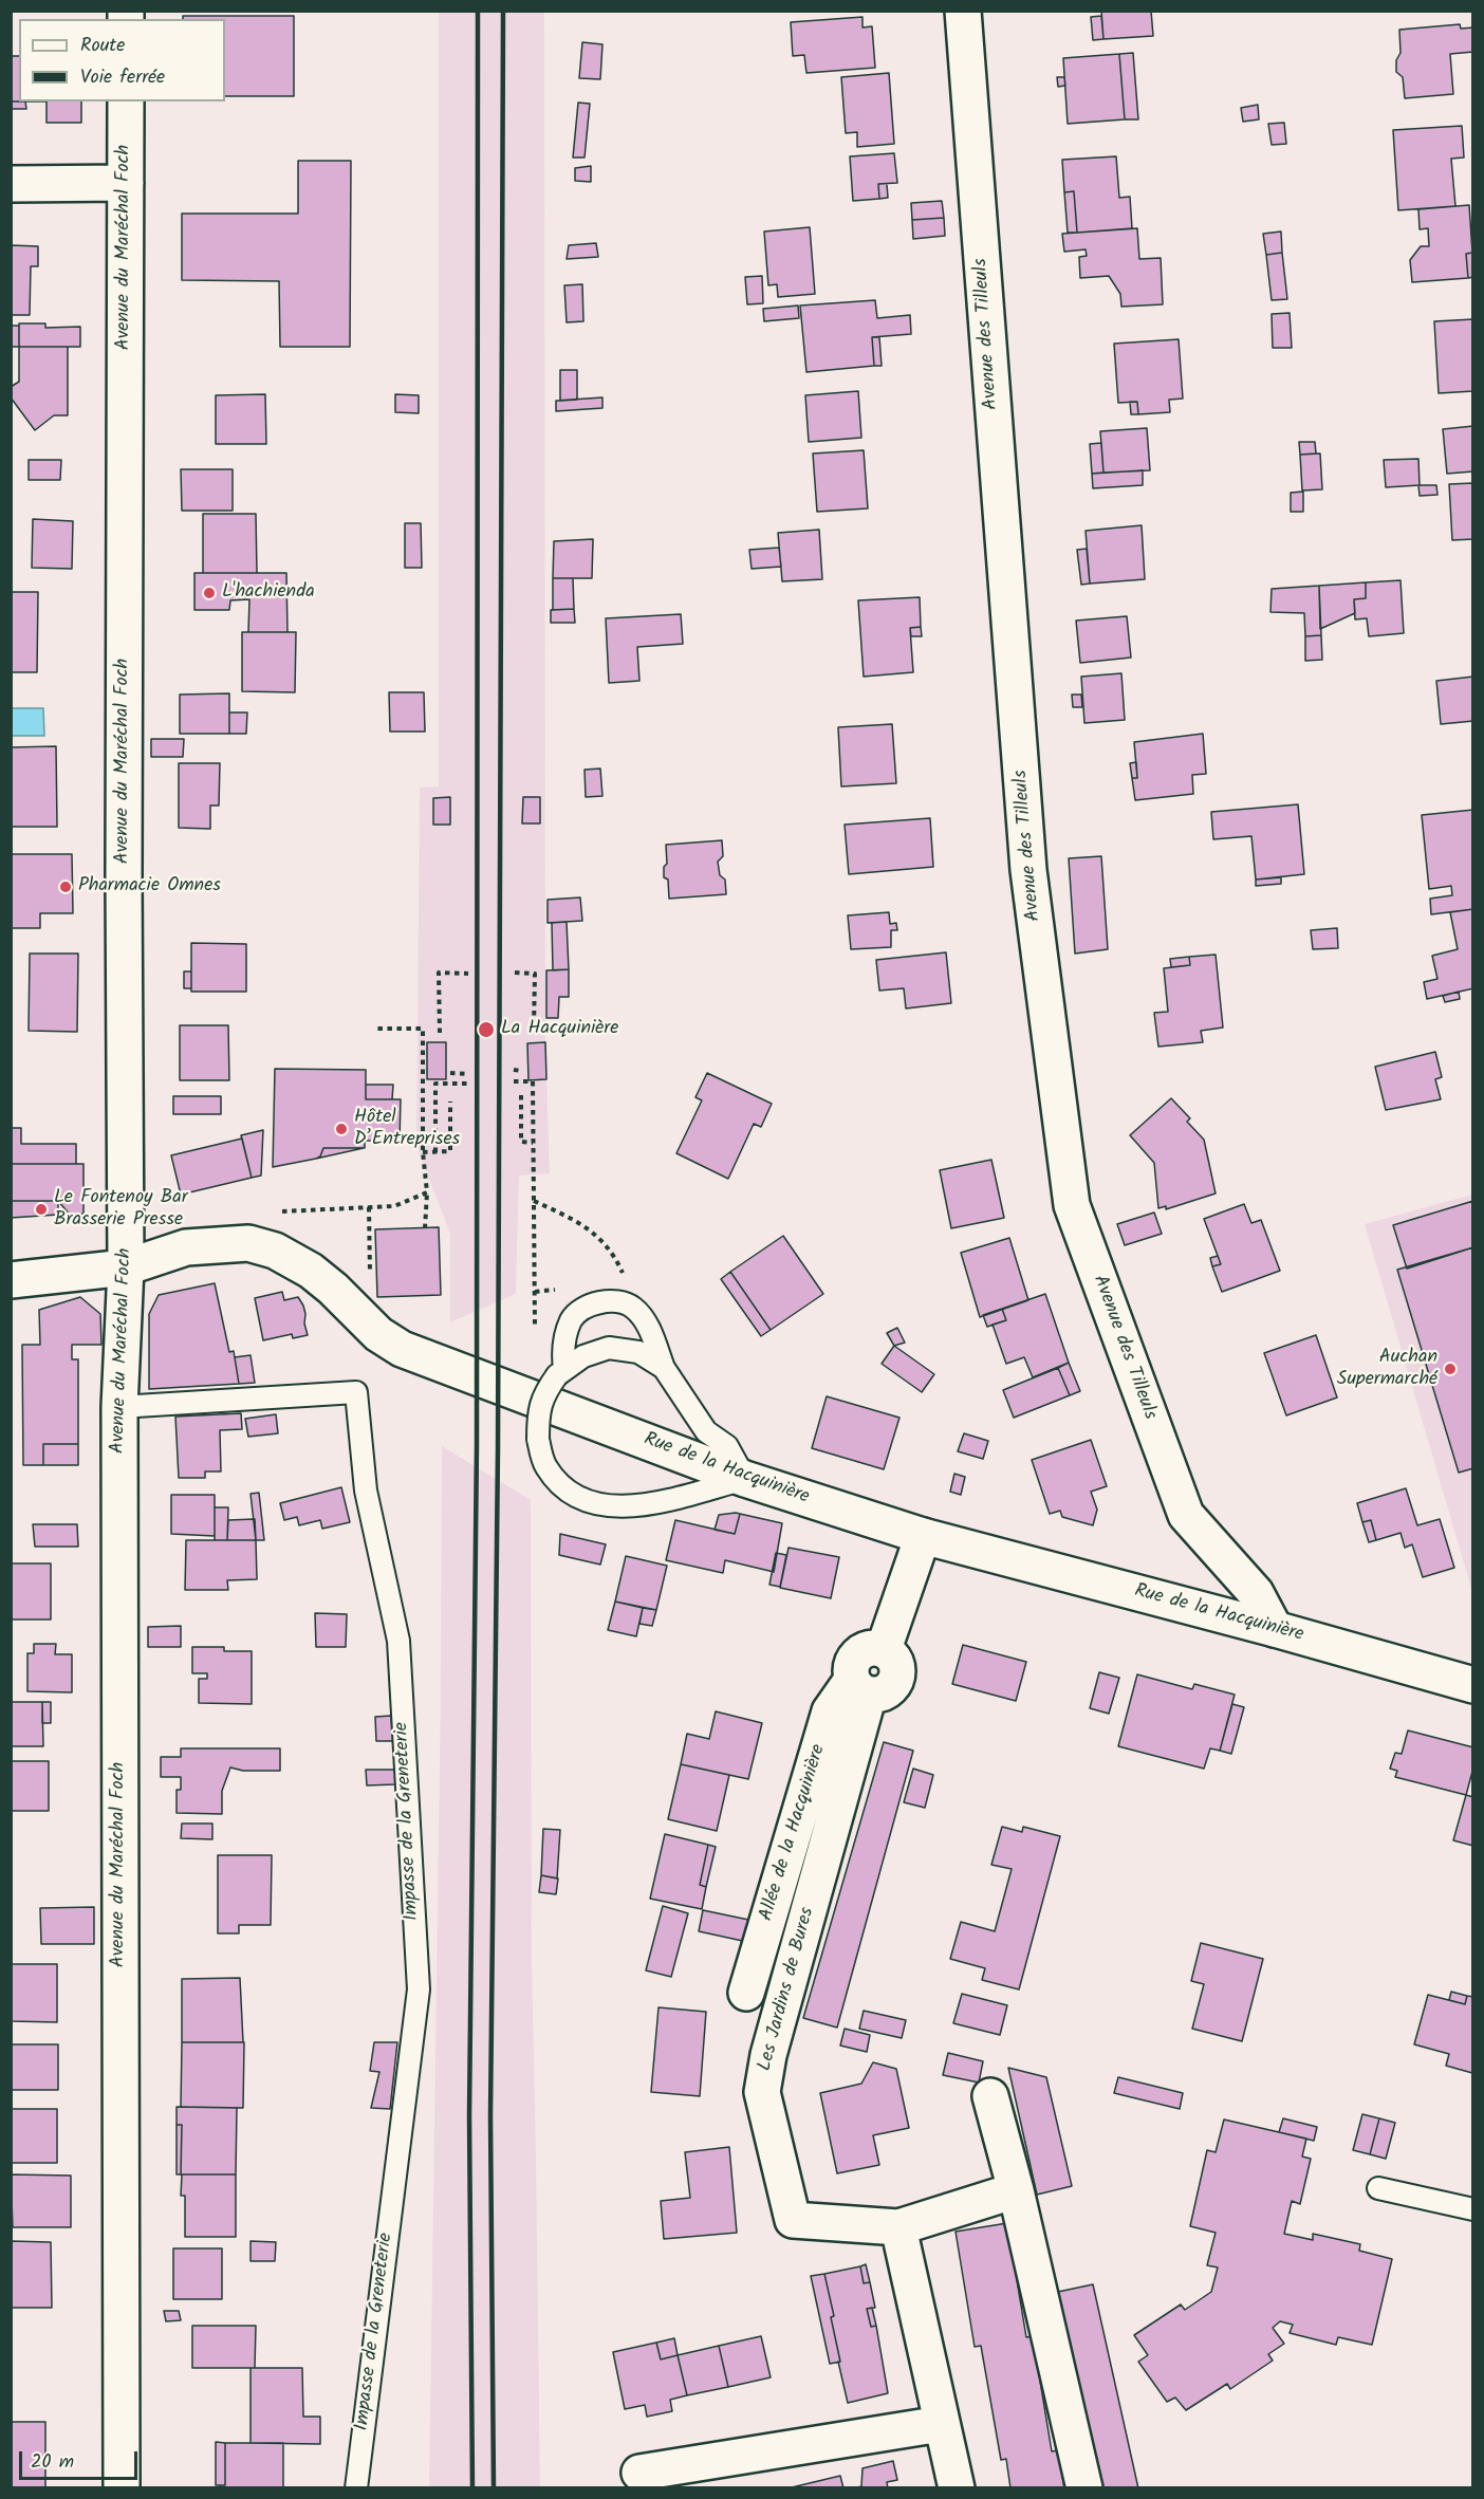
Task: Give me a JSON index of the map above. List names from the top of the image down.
{
  "streets": {
    "street": [
      "Avenue du Maréchal Foch",
      "Avenue des Tilleuls",
      "Rue de la Hacquinière",
      "Allée de la Hacquinière",
      "Les Jardins de Bures"
    ],
    "lane": ["Impasse de la Greneterie"]
  },
  "crossings": [
    ["Avenue du Maréchal Foch", "Rue de la Hacquinière"],
    ["Avenue du Maréchal Foch", "Impasse de la Greneterie"],
    ["Avenue des Tilleuls", "Rue de la Hacquinière"],
    ["Allée de la Hacquinière", "Les Jardins de Bures"]
  ],
  "places": [
    "L'hachienda",
    "Pharmacie Omnes",
    "La Hacquinière",
    "Hôtel D’Entreprises",
    "Le Fontenoy Bar Brasserie Presse",
    "Auchan Supermarché"
  ],
  "legend": ["Route", "Voie ferrée"],
  "scale_bar": "20 m"
}
